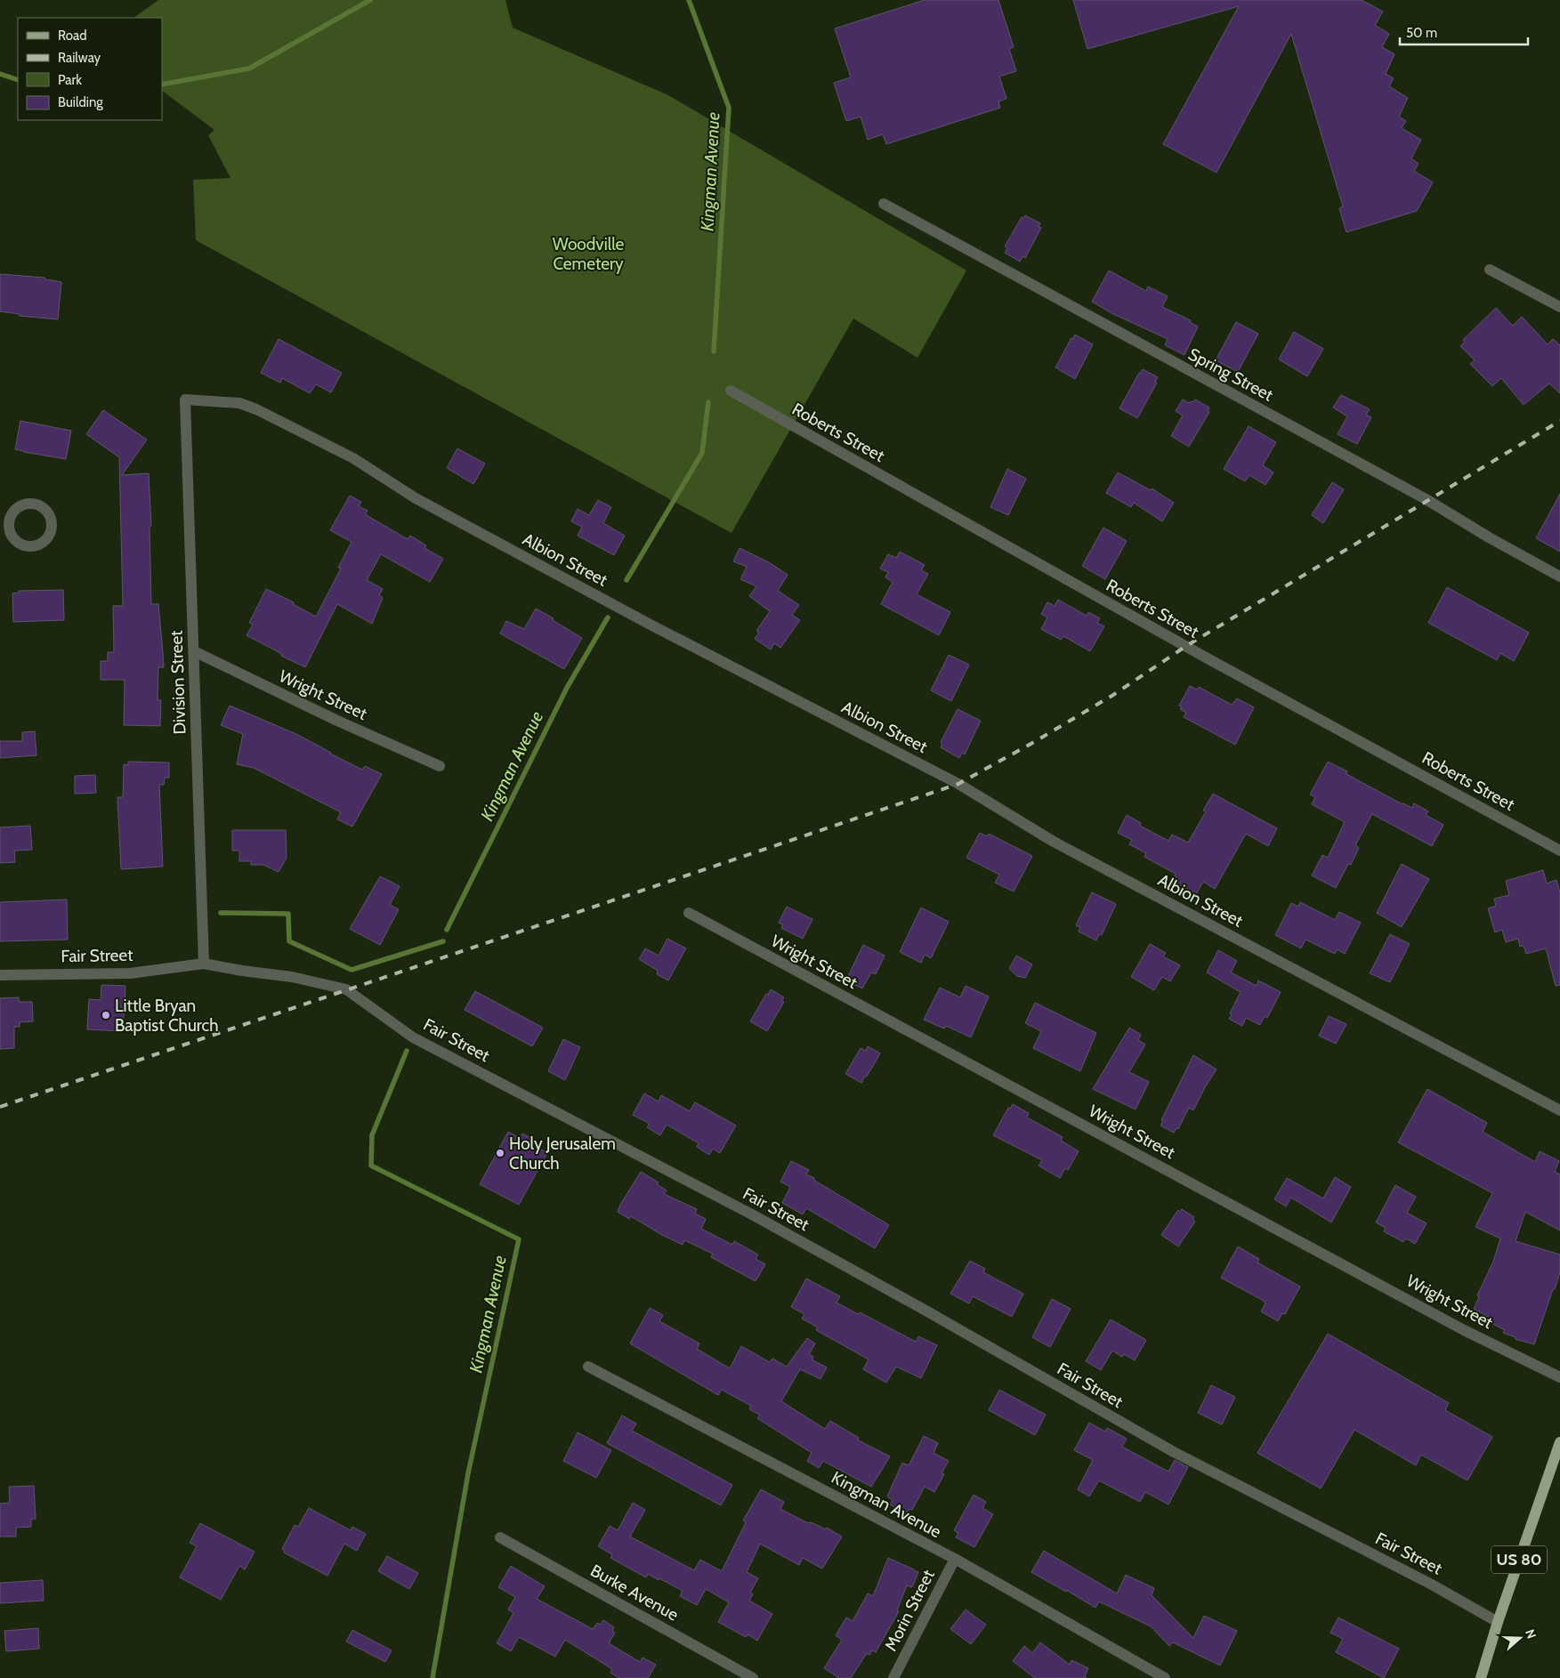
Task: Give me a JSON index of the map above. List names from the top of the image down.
{
  "streets": {
    "main road": ["US 80"],
    "street": [
      "Spring Street",
      "Roberts Street",
      "Albion Street",
      "Division Street",
      "Wright Street",
      "Fair Street",
      "Kingman Avenue",
      "Burke Avenue",
      "Morin Street"
    ]
  },
  "crossings": [
    ["Albion Street", "Division Street"],
    ["Division Street", "Wright Street"],
    ["Division Street", "Fair Street"],
    ["Fair Street", "US 80"],
    ["Kingman Avenue", "Morin Street"]
  ],
  "water": ["Kingman Avenue"],
  "parks": ["Woodville Cemetery"],
  "places": ["Little Bryan Baptist Church", "Holy Jerusalem Church"],
  "legend": [
    "Road",
    "Railway",
    "Park",
    "Building"
  ],
  "scale_bar": "50 m",
  "north": "right"
}
